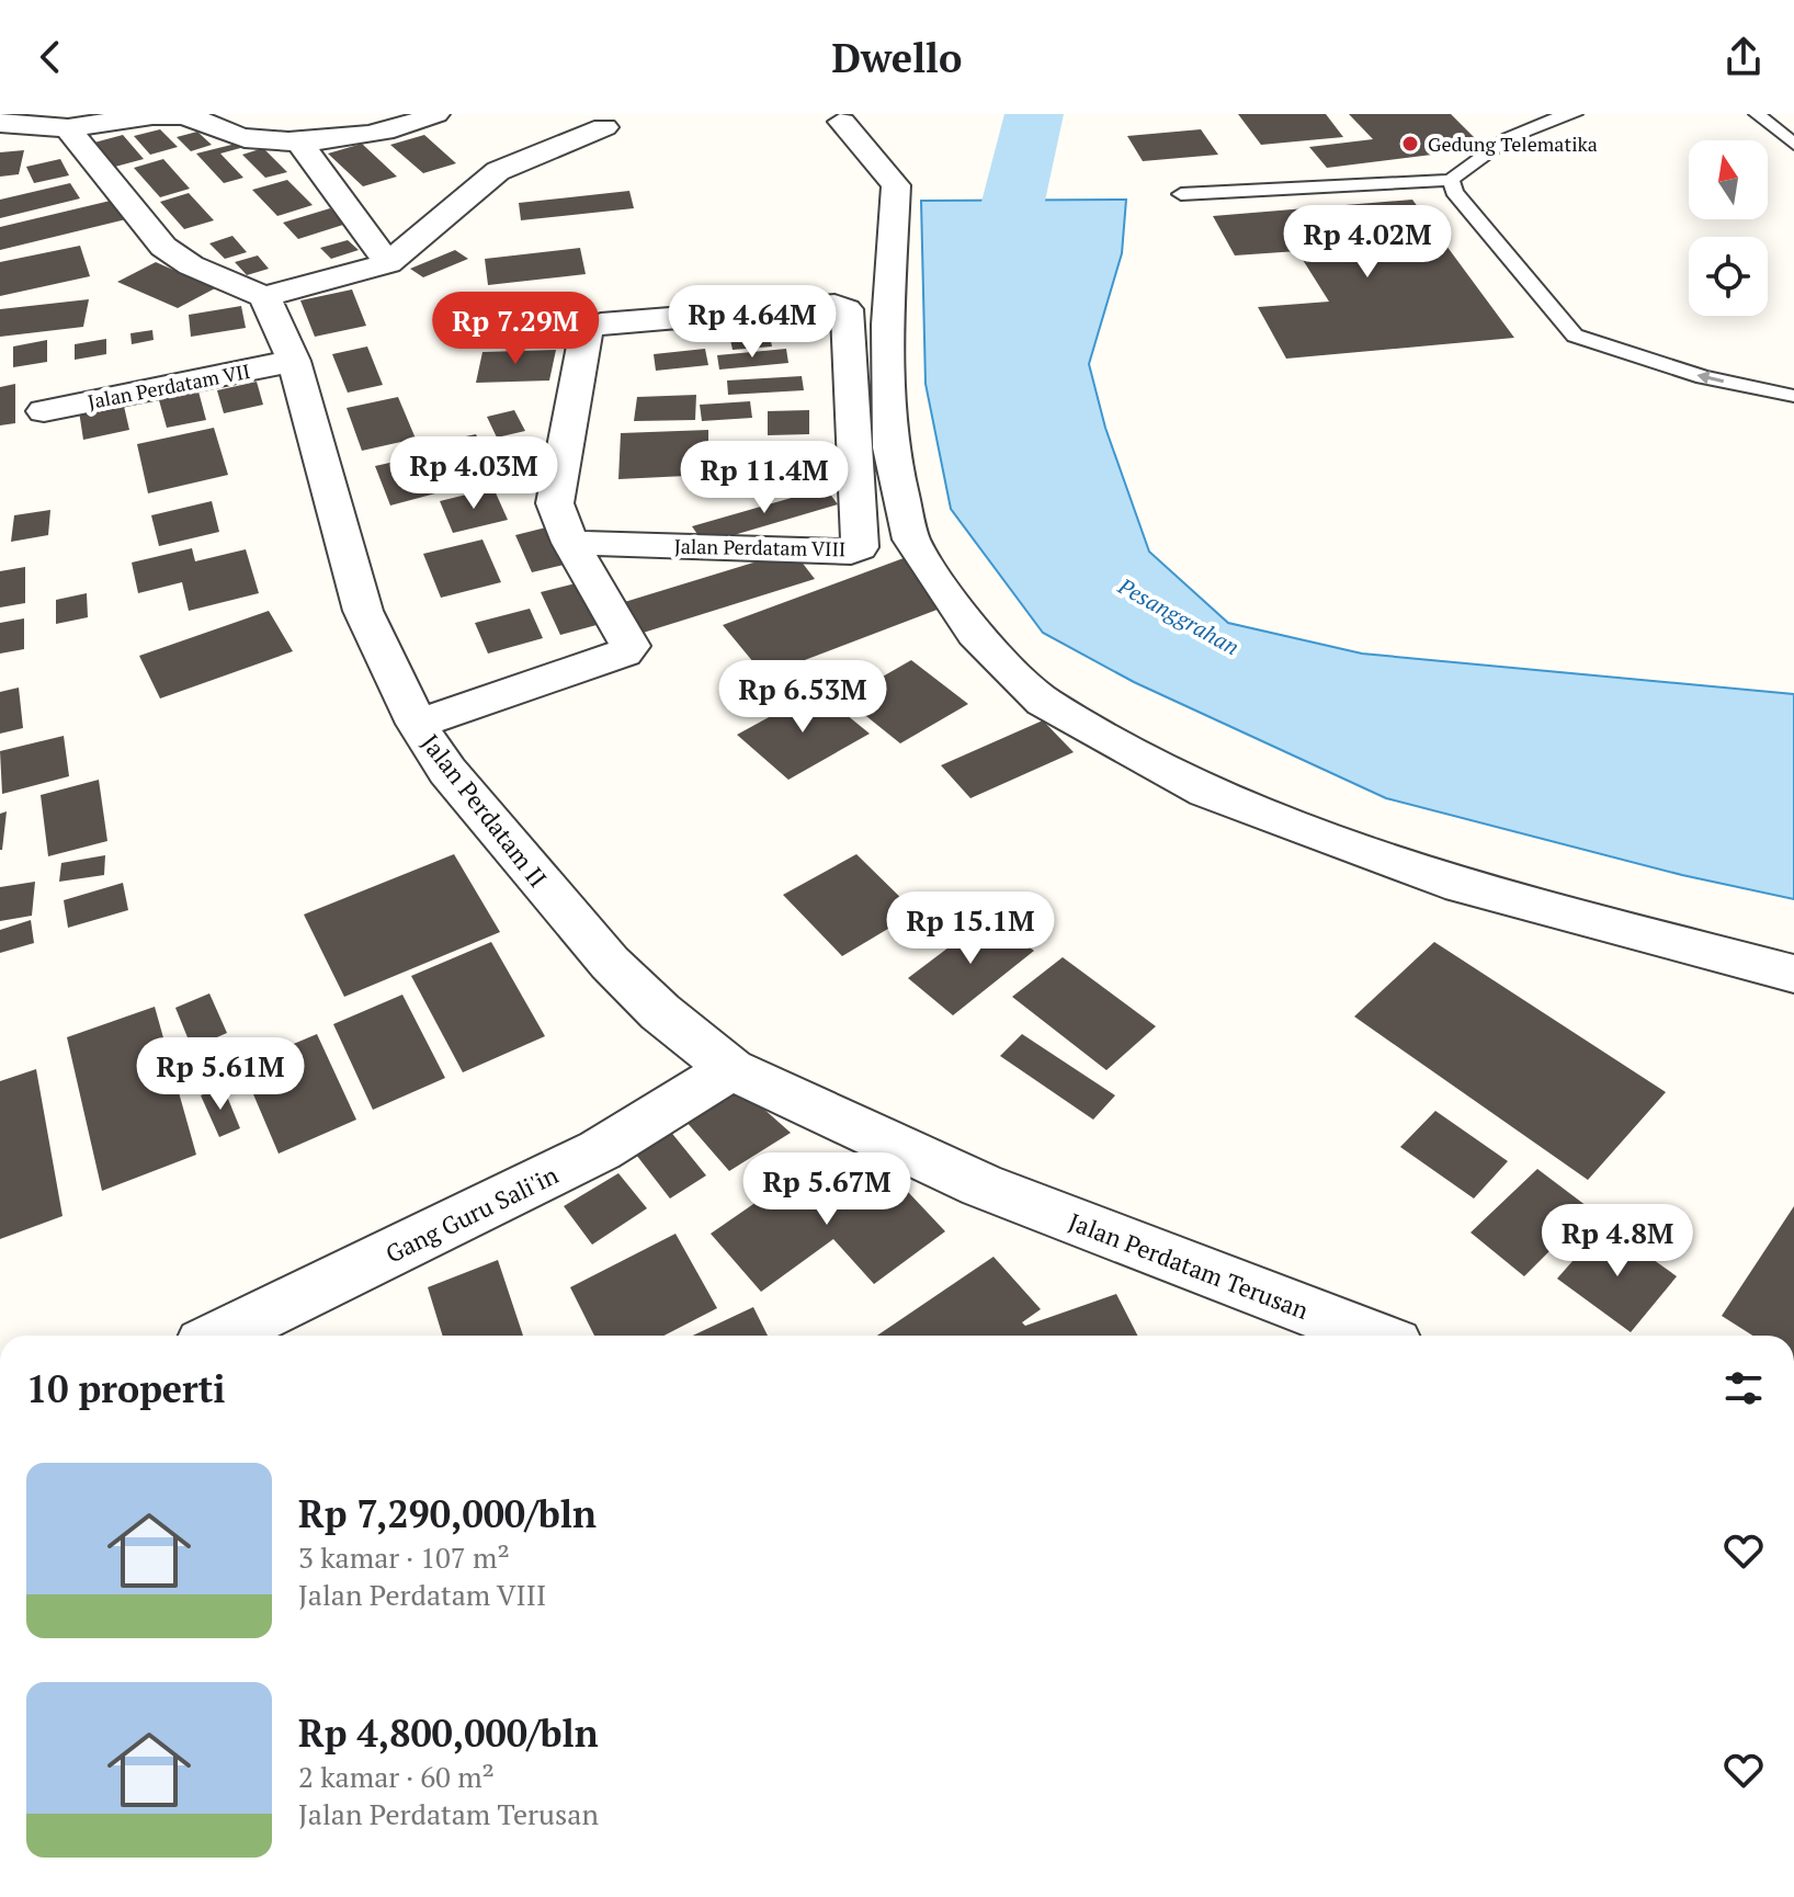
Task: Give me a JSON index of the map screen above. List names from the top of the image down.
{
  "streets": {
    "street": [
      "Jalan Perdatam VII",
      "Jalan Perdatam VIII",
      "Jalan Perdatam II",
      "Gang Guru Sali'in",
      "Jalan Perdatam Terusan"
    ]
  },
  "crossings": [
    ["Jalan Perdatam VII", "Jalan Perdatam II"],
    ["Jalan Perdatam VIII", "Jalan Perdatam II"],
    ["Jalan Perdatam II", "Gang Guru Sali'in"],
    ["Jalan Perdatam II", "Jalan Perdatam Terusan"]
  ],
  "water": ["Pesanggrahan"],
  "places": ["Gedung Telematika"],
  "north": "top",
  "page": {
    "header": "Dwello",
    "price": [
      "Rp 4.02M",
      "Rp 4.64M",
      "Rp 7.29M",
      "Rp 4.03M",
      "Rp 11.4M",
      "Rp 6.53M",
      "Rp 15.1M",
      "Rp 5.61M",
      "Rp 5.67M",
      "Rp 4.8M"
    ],
    "heading": "10 properti",
    "list": [
      {
        "name": "Rp 7,290,000/bln",
        "note": "3 kamar · 107 m² · Jalan Perdatam VIII"
      },
      {
        "name": "Rp 4,800,000/bln",
        "note": "2 kamar · 60 m² · Jalan Perdatam Terusan"
      }
    ]
  }
}
